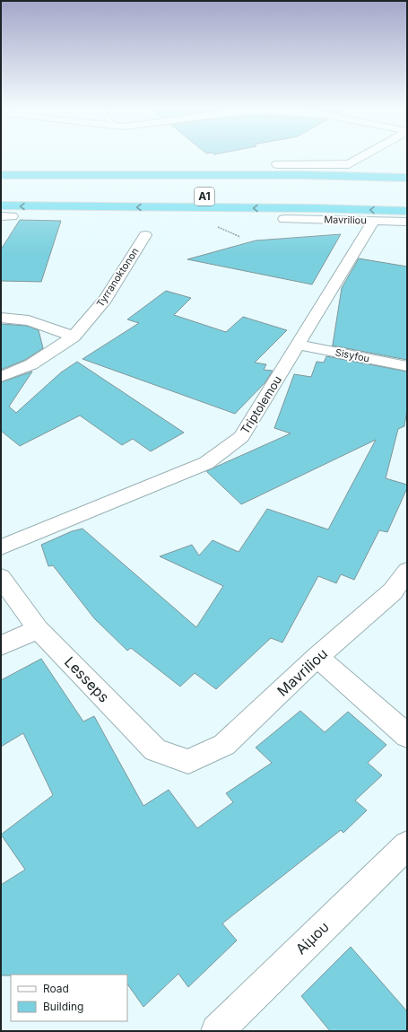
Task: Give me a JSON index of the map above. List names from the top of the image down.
{
  "streets": {
    "highway": ["A1"],
    "street": [
      "Mavriliou",
      "Tyrranoktonon",
      "Sisyfou",
      "Triptolemou",
      "Lesseps",
      "Αίμου"
    ]
  },
  "crossings": [
    ["Mavriliou", "Triptolemou"],
    ["Mavriliou", "Lesseps"],
    ["Sisyfou", "Triptolemou"]
  ],
  "legend": ["Road", "Building"]
}
